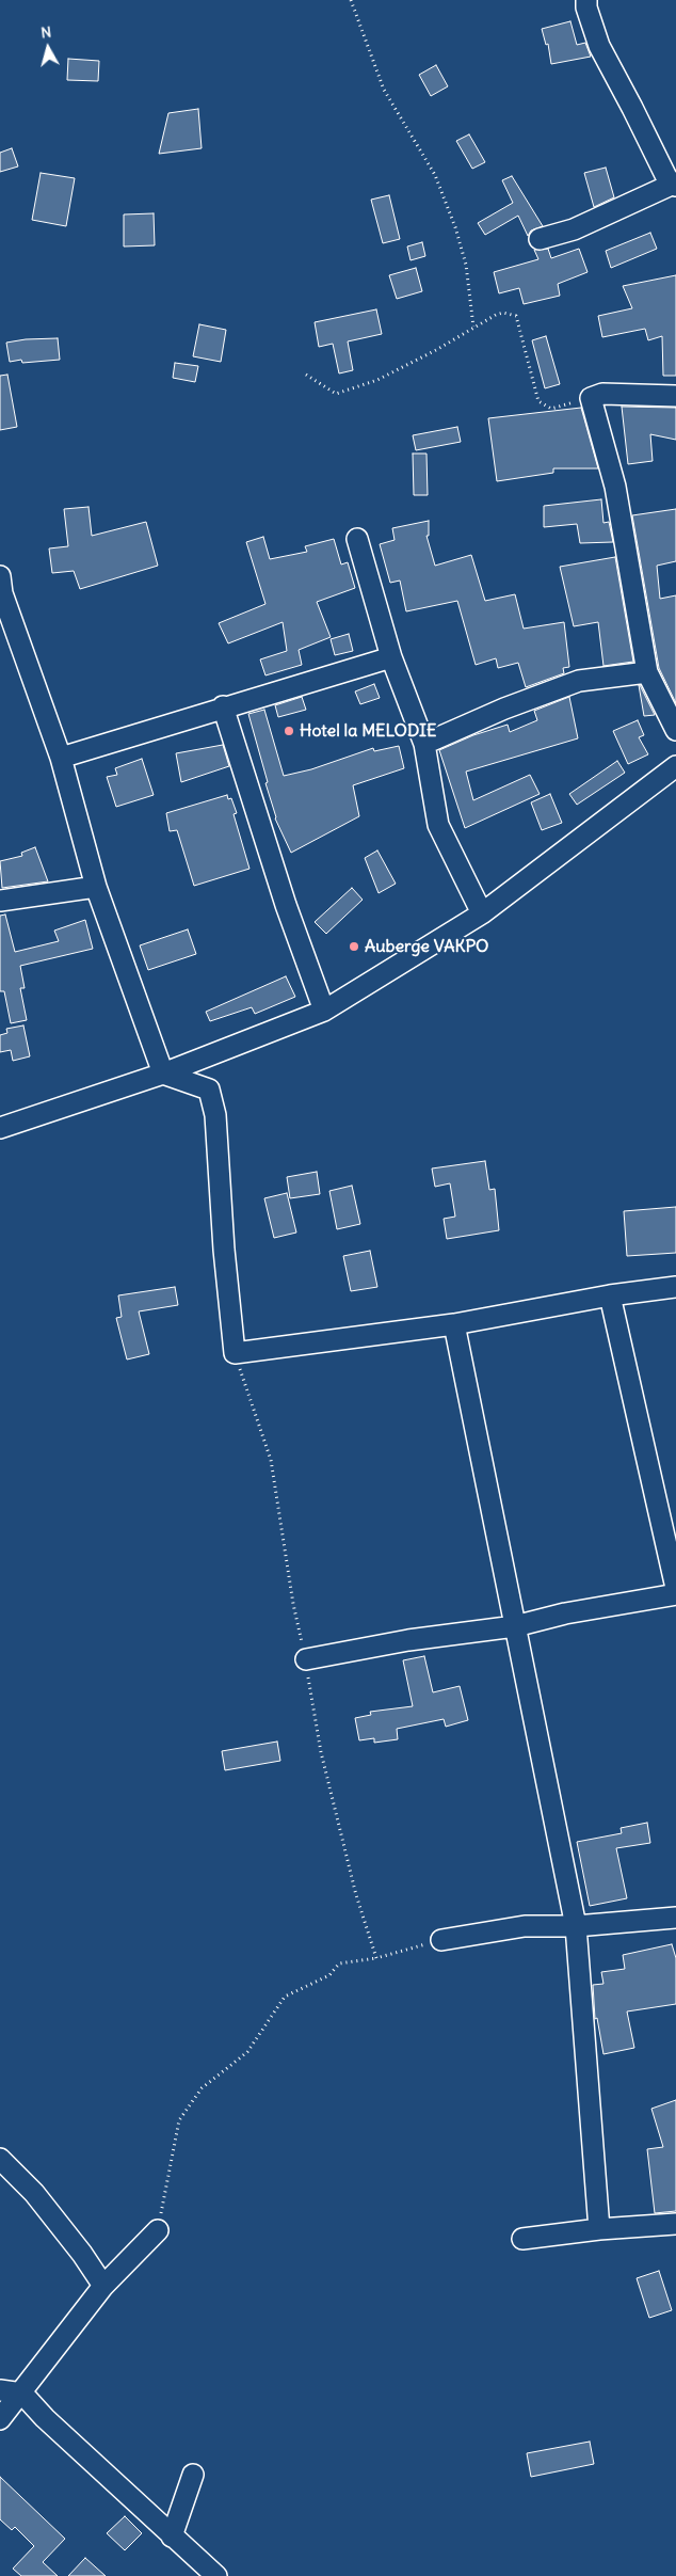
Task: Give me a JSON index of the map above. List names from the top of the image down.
{
  "places": ["Hotel la MELODIE", "Auberge VAKPO"],
  "north": "top"
}
